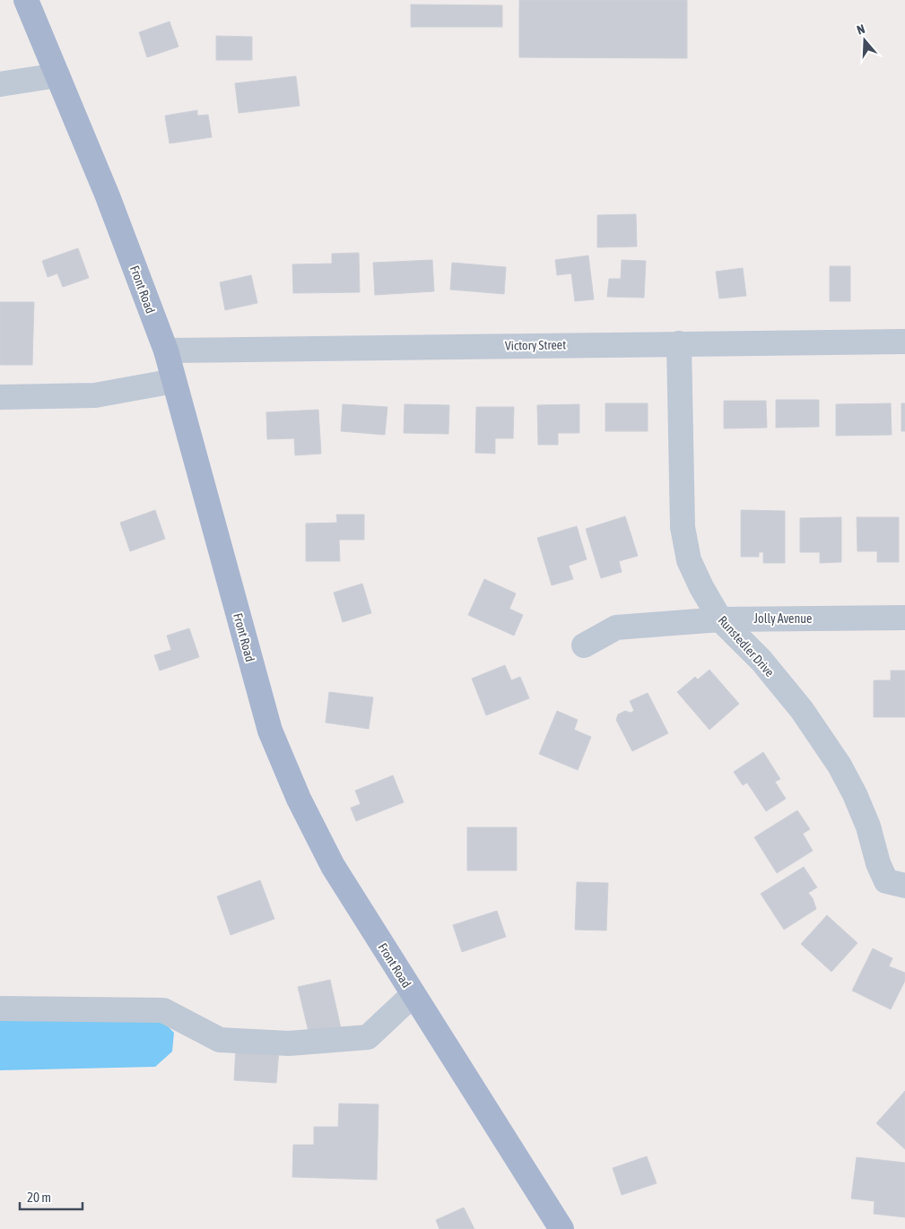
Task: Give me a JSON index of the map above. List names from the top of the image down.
{
  "streets": {
    "main road": ["Front Road"],
    "street": ["Victory Street", "Jolly Avenue", "Runstedler Drive"]
  },
  "crossings": [
    ["Front Road", "Victory Street"],
    ["Victory Street", "Runstedler Drive"],
    ["Jolly Avenue", "Runstedler Drive"]
  ],
  "scale_bar": "20 m",
  "north": "top"
}
